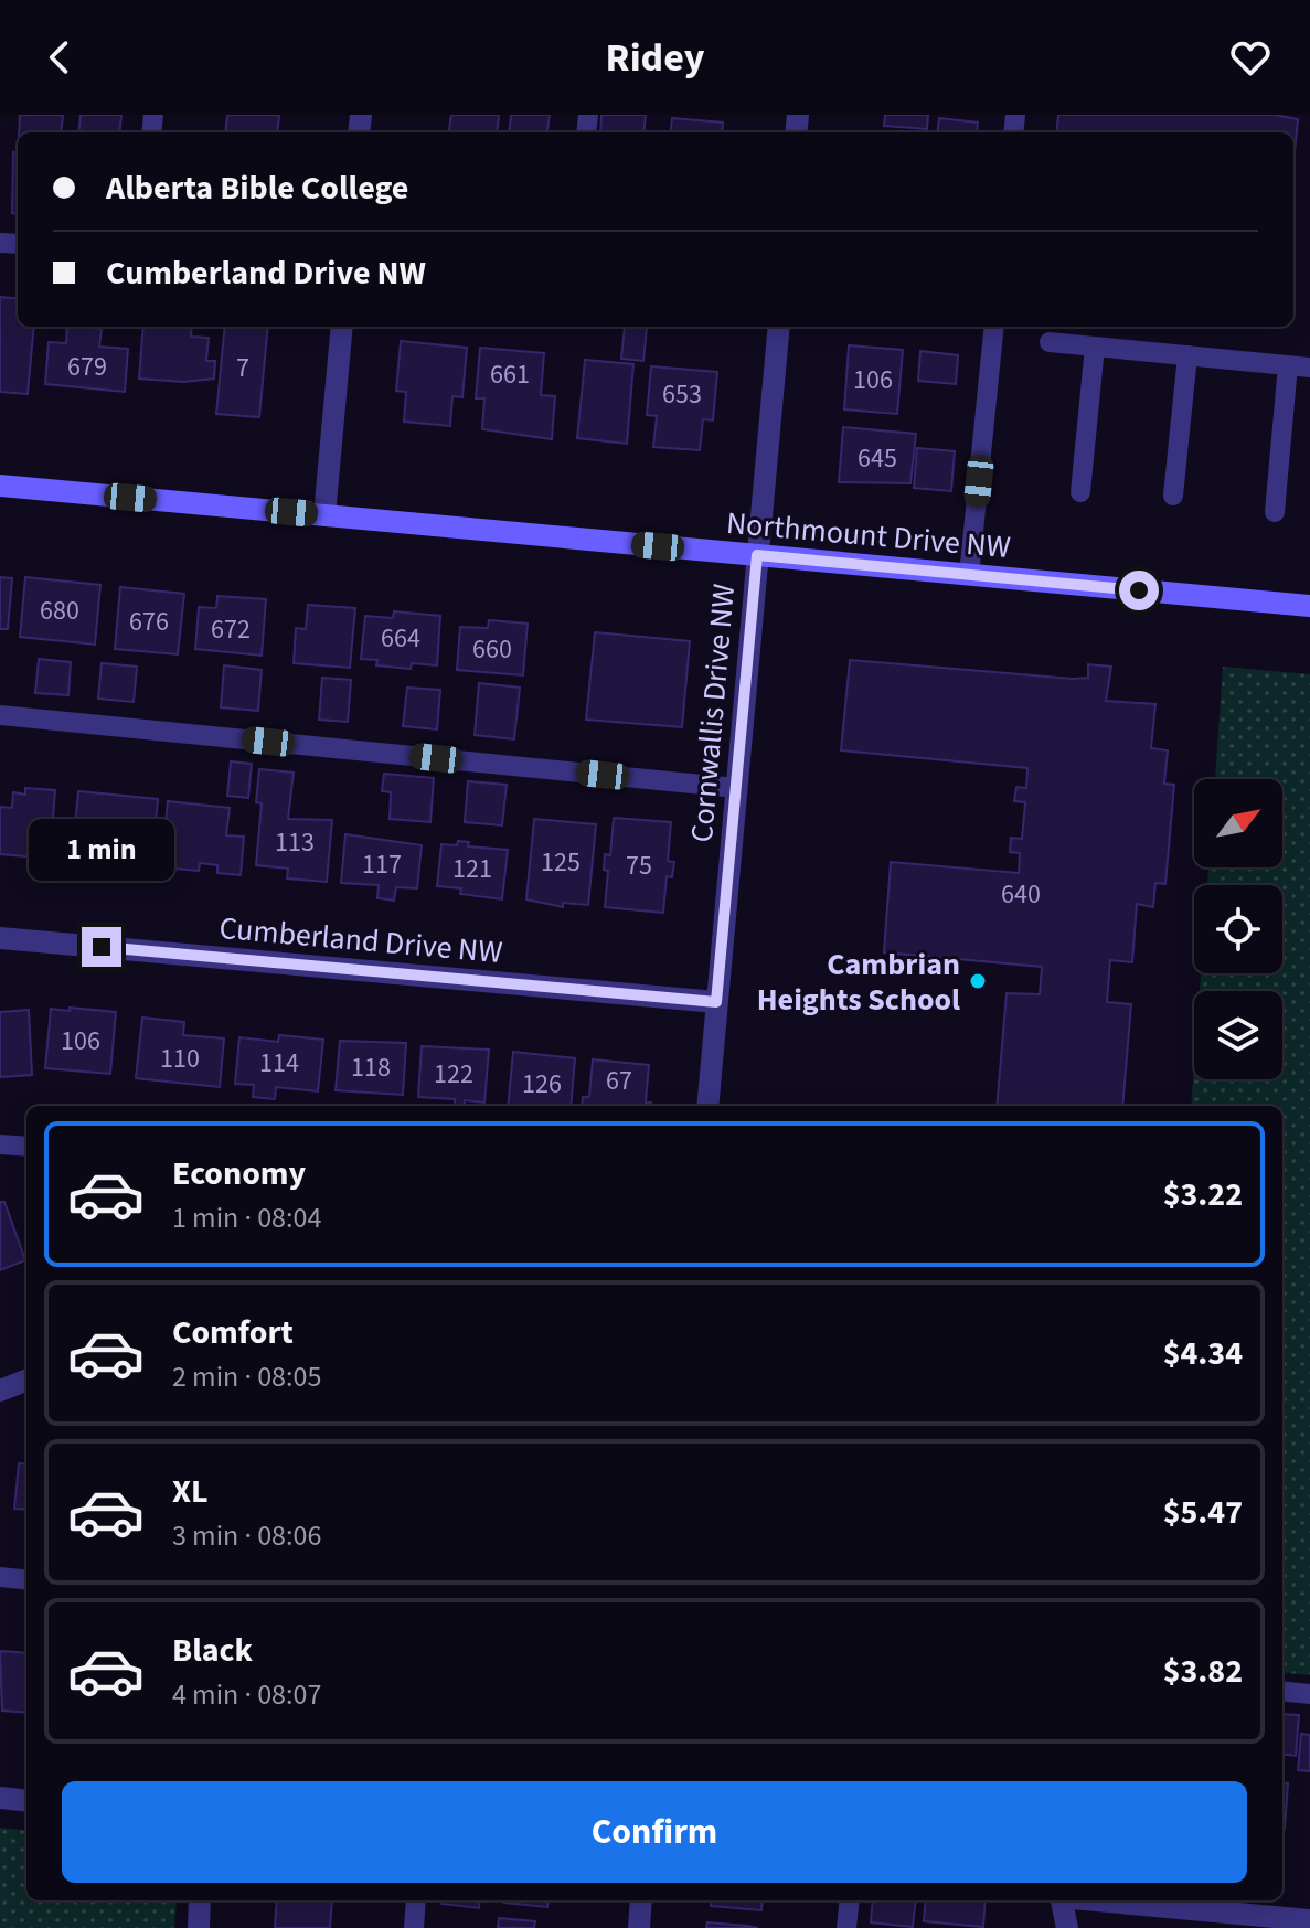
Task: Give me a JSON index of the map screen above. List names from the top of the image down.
{
  "streets": {
    "street": ["Northmount Drive NW", "Cornwallis Drive NW", "Cumberland Drive NW"]
  },
  "crossings": [
    ["Northmount Drive NW", "Cornwallis Drive NW"],
    ["Cornwallis Drive NW", "Cumberland Drive NW"]
  ],
  "places": ["Cambrian Heights School"],
  "house_numbers": [
    "679",
    "7",
    "661",
    "106",
    "653",
    "645",
    "680",
    "676",
    "672",
    "664",
    "660",
    "113",
    "125",
    "117",
    "75",
    "121",
    "640",
    "106",
    "110",
    "114",
    "118",
    "122",
    "67",
    "126"
  ],
  "north": "top right",
  "page": {
    "header": "Ridey",
    "banner": ["Alberta Bible College", "Cumberland Drive NW"],
    "bubble": "1 min",
    "list": [
      {
        "name": "Economy",
        "note": "1 min · 08:04",
        "value": "$3.22"
      },
      {
        "name": "Comfort",
        "note": "2 min · 08:05",
        "value": "$4.34"
      },
      {
        "name": "XL",
        "note": "3 min · 08:06",
        "value": "$5.47"
      },
      {
        "name": "Black",
        "note": "4 min · 08:07",
        "value": "$3.82"
      }
    ],
    "buttons": "Confirm"
  }
}
